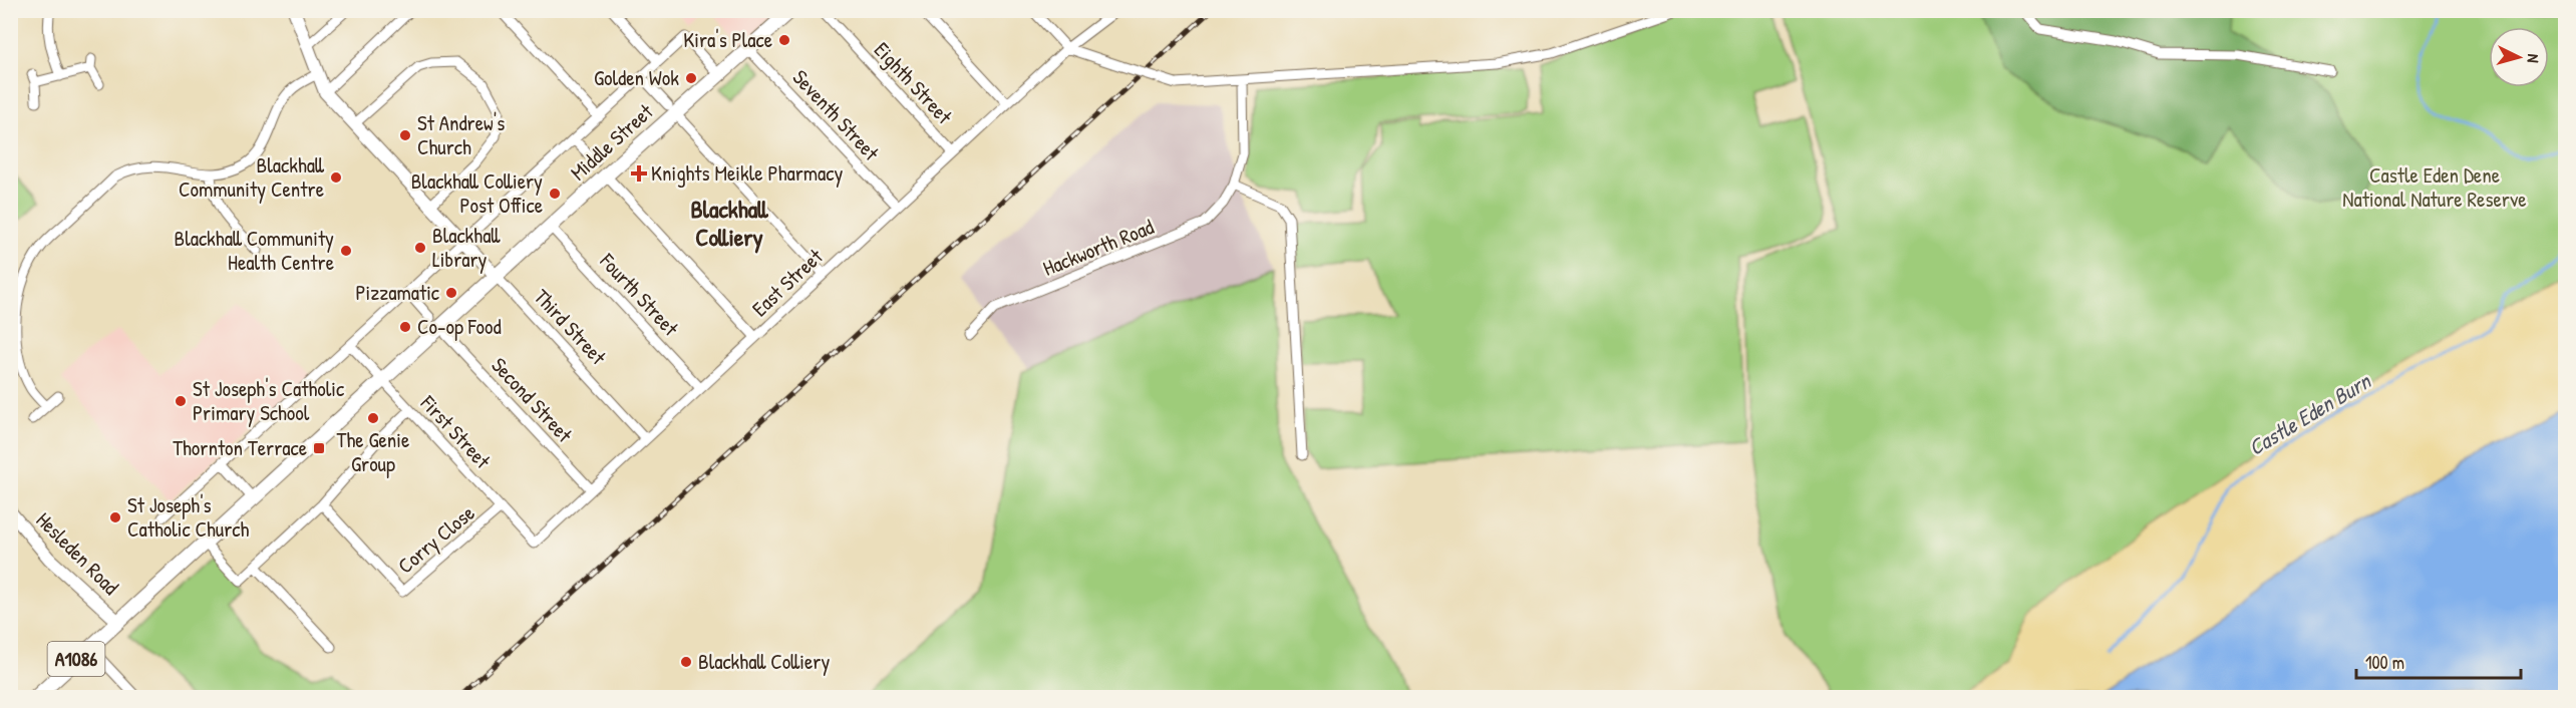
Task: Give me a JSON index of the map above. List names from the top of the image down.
{
  "streets": {
    "main road": ["Middle Street", "A1086"],
    "street": [
      "Eighth Street",
      "Seventh Street",
      "Hackworth Road",
      "East Street",
      "Fourth Street",
      "Third Street",
      "Second Street",
      "First Street",
      "Corry Close",
      "Hesleden Road"
    ]
  },
  "crossings": [
    ["Eighth Street", "East Street"],
    ["Seventh Street", "Middle Street"],
    ["Seventh Street", "East Street"],
    ["Middle Street", "Fourth Street"],
    ["Middle Street", "Third Street"],
    ["Middle Street", "First Street"],
    ["Middle Street", "A1086"],
    ["East Street", "Fourth Street"],
    ["East Street", "Third Street"],
    ["East Street", "Second Street"],
    ["East Street", "First Street"],
    ["First Street", "Corry Close"],
    ["First Street", "A1086"],
    ["Hesleden Road", "A1086"]
  ],
  "districts": ["Blackhall Colliery"],
  "water": ["Castle Eden Burn"],
  "parks": ["Castle Eden Dene National Nature Reserve"],
  "places": {
    "other": [
      "Kira's Place",
      "Golden Wok",
      "St Andrew's Church",
      "Blackhall Community Centre",
      "Blackhall Colliery Post Office",
      "Blackhall Library",
      "Blackhall Community Health Centre",
      "Pizzamatic",
      "Co-op Food",
      "St Joseph's Catholic Primary School",
      "The Genie Group",
      "St Joseph's Catholic Church",
      "Blackhall Colliery"
    ],
    "health": ["Knights Meikle Pharmacy"],
    "transit": ["Thornton Terrace"]
  },
  "scale_bar": "100 m",
  "north": "right"
}
